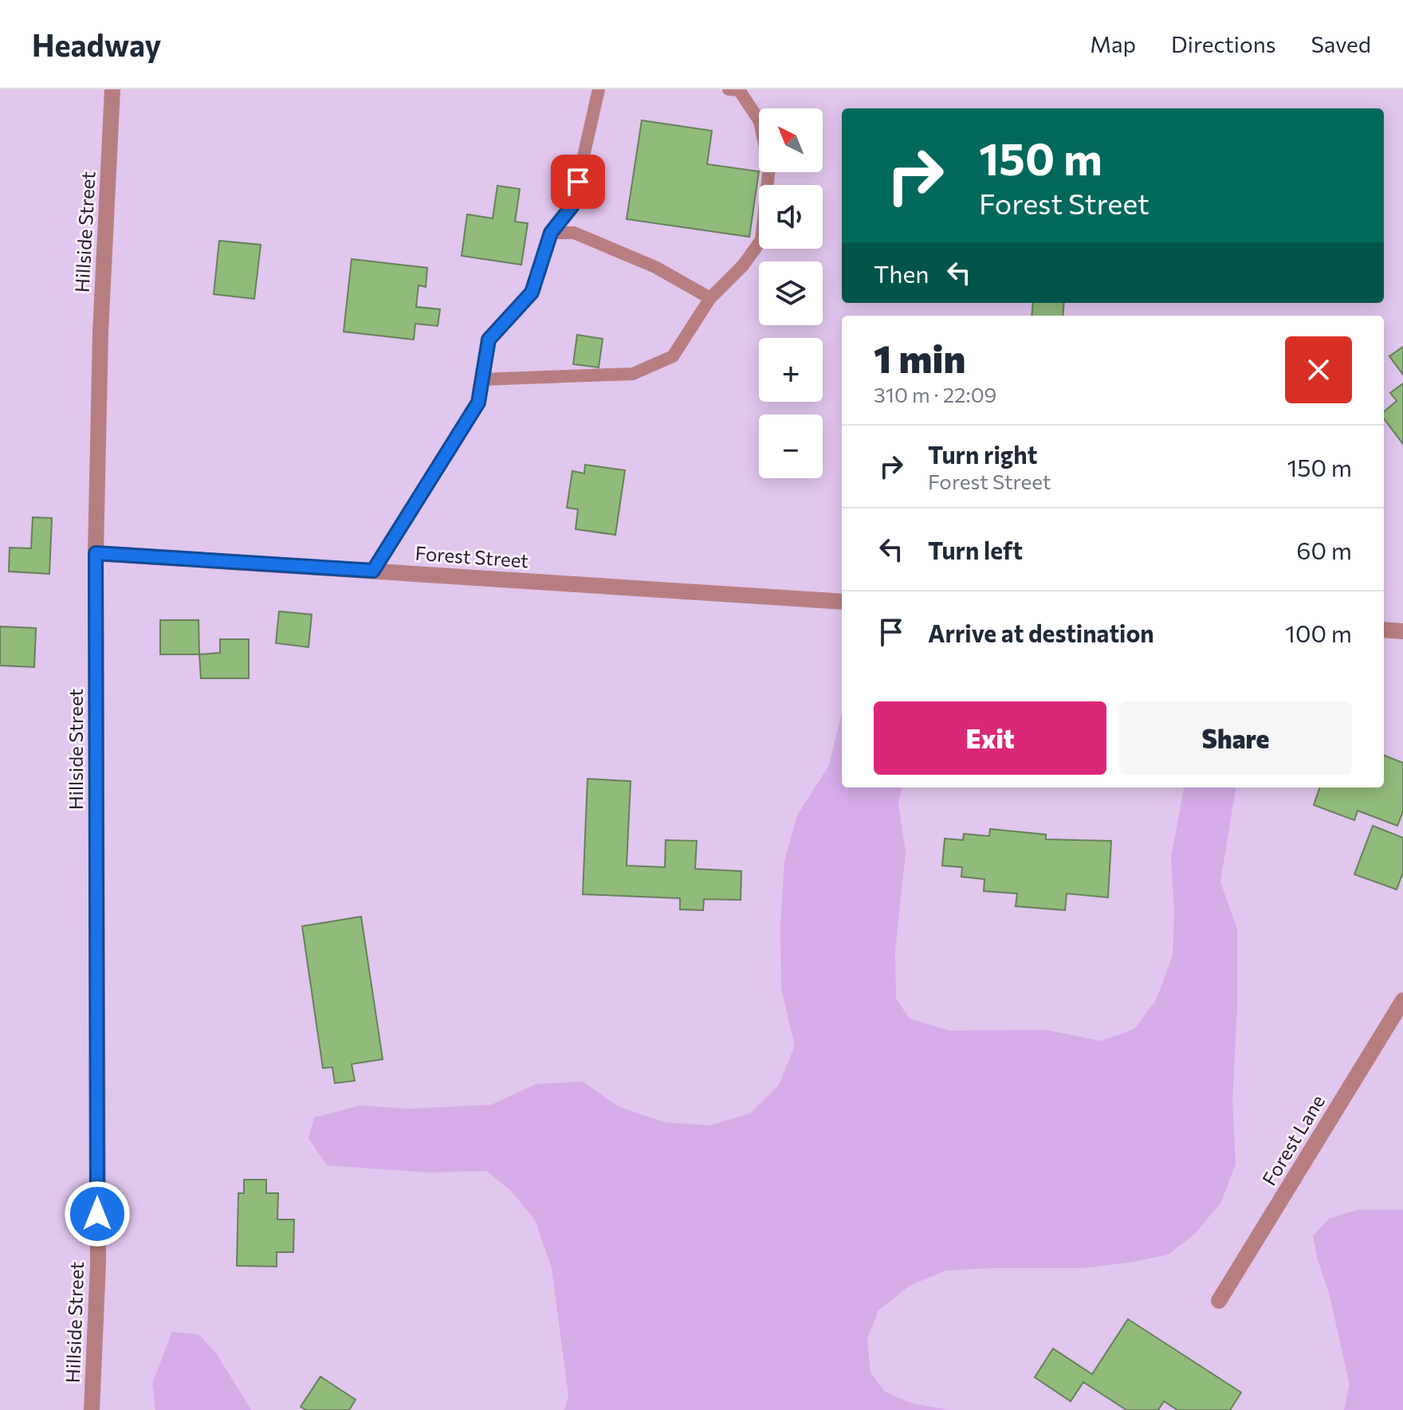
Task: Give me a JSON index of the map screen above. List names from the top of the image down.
{
  "streets": {
    "street": ["Hillside Street", "Forest Street", "Forest Lane"]
  },
  "crossings": [
    ["Hillside Street", "Forest Street"]
  ],
  "north": "top left",
  "page": {
    "header": "Headway",
    "nav": ["Map", "Directions", "Saved"],
    "map_buttons": ["+", "−"],
    "turn": ["150 m", "Forest Street"],
    "then": "Then",
    "heading": ["1 min", "310 m · 22:09"],
    "list": [
      {
        "name": "Turn right",
        "note": "Forest Street",
        "value": "150 m"
      },
      {
        "name": "Turn left",
        "value": "60 m"
      },
      {
        "name": "Arrive at destination",
        "value": "100 m"
      }
    ],
    "buttons": ["Exit", "Share"]
  }
}
